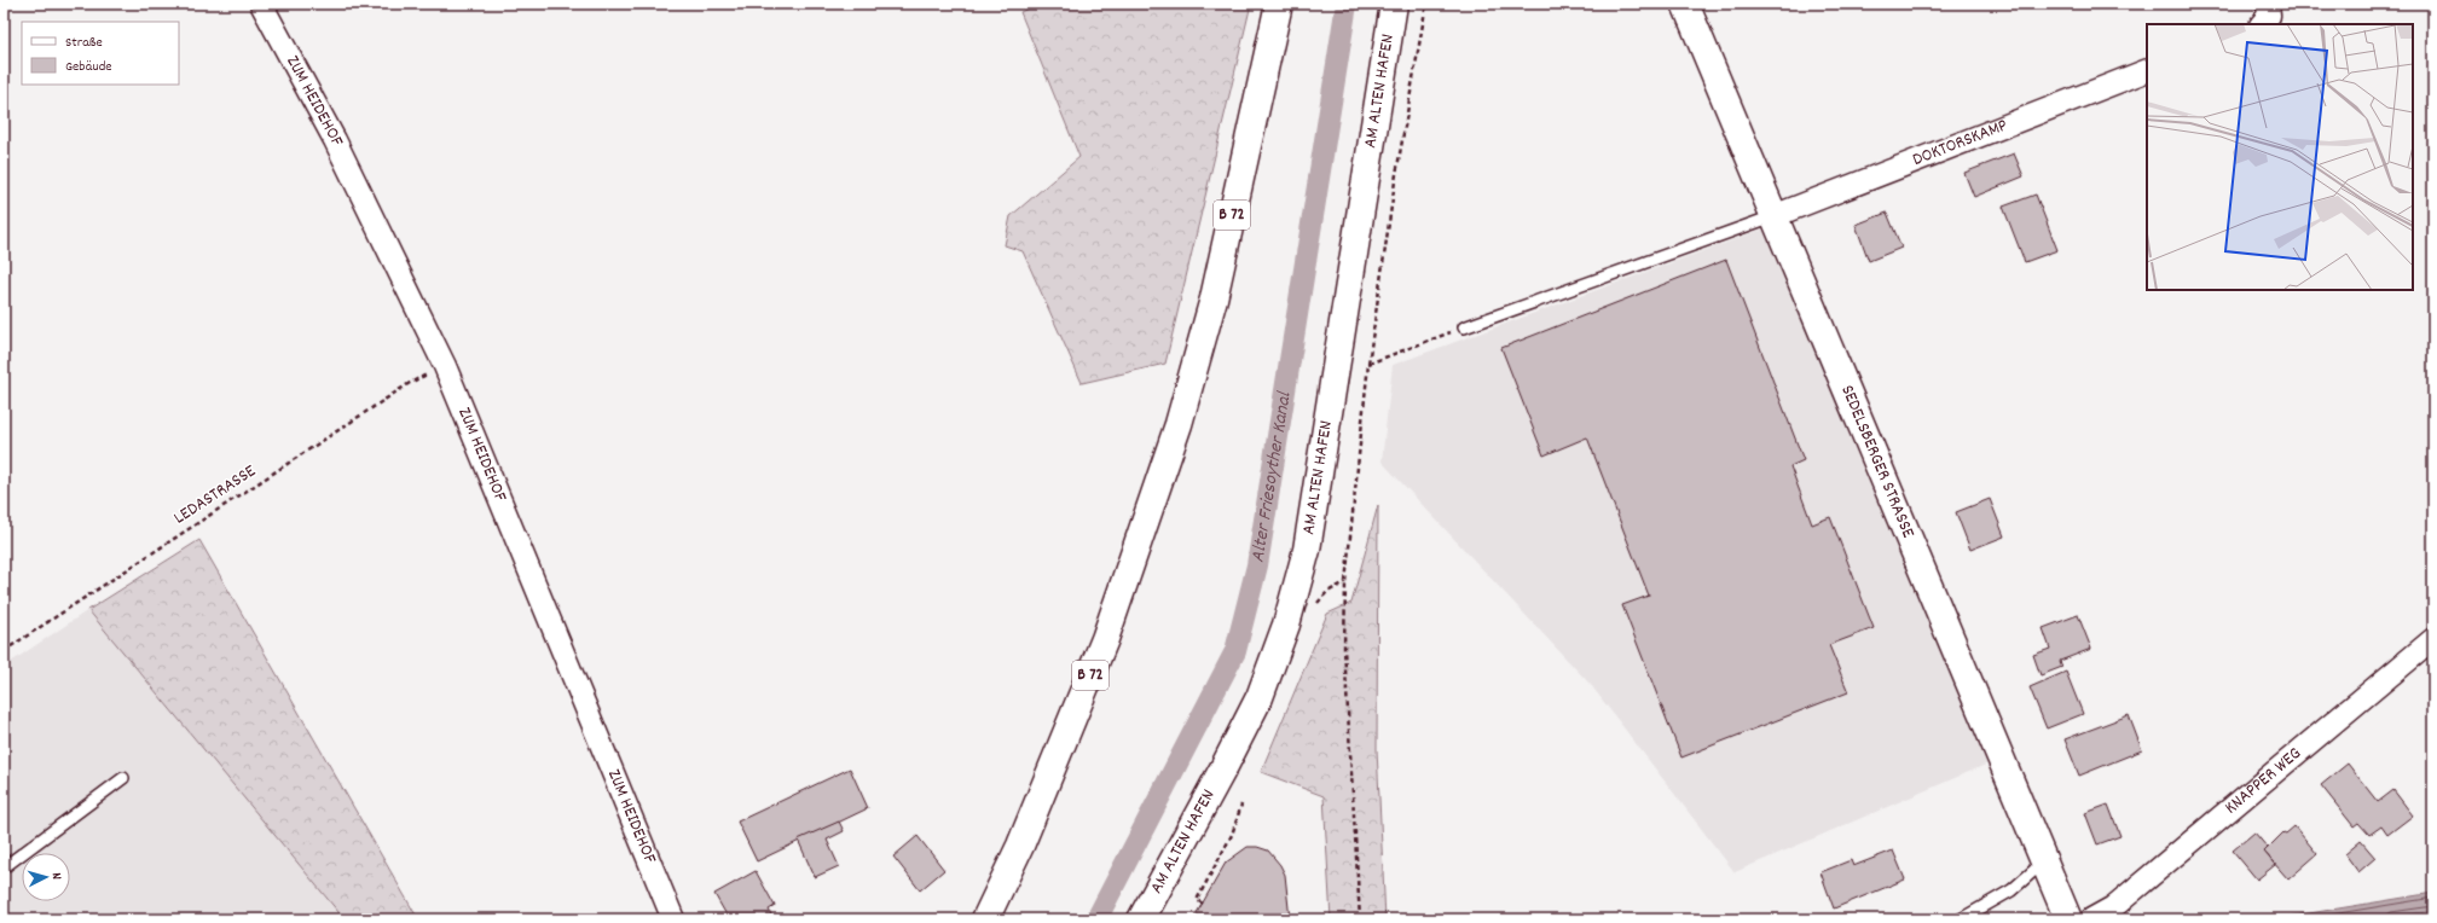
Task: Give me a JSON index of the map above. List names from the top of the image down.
{
  "streets": {
    "main road": ["AM ALTEN HAFEN", "B 72", "SEDELSBERGER STRASSE"],
    "street": ["ZUM HEIDEHOF", "DOKTORSKAMP", "KNAPPER WEG"],
    "path": ["LEDASTRASSE"]
  },
  "crossings": [
    ["ZUM HEIDEHOF", "LEDASTRASSE"],
    ["DOKTORSKAMP", "SEDELSBERGER STRASSE"]
  ],
  "water": ["Alter Friesoyther Kanal"],
  "legend": ["Straße", "Gebäude"],
  "north": "right"
}
